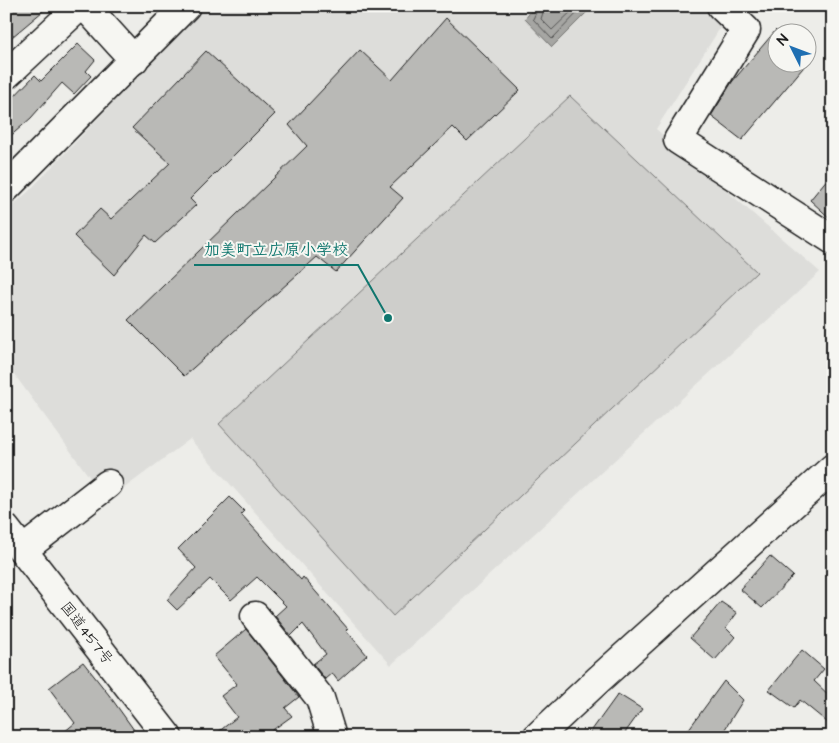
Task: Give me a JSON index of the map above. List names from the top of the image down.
{
  "streets": {
    "main road": ["国道457号"]
  },
  "places": ["加美町立広原小学校"],
  "north": "top left"
}
